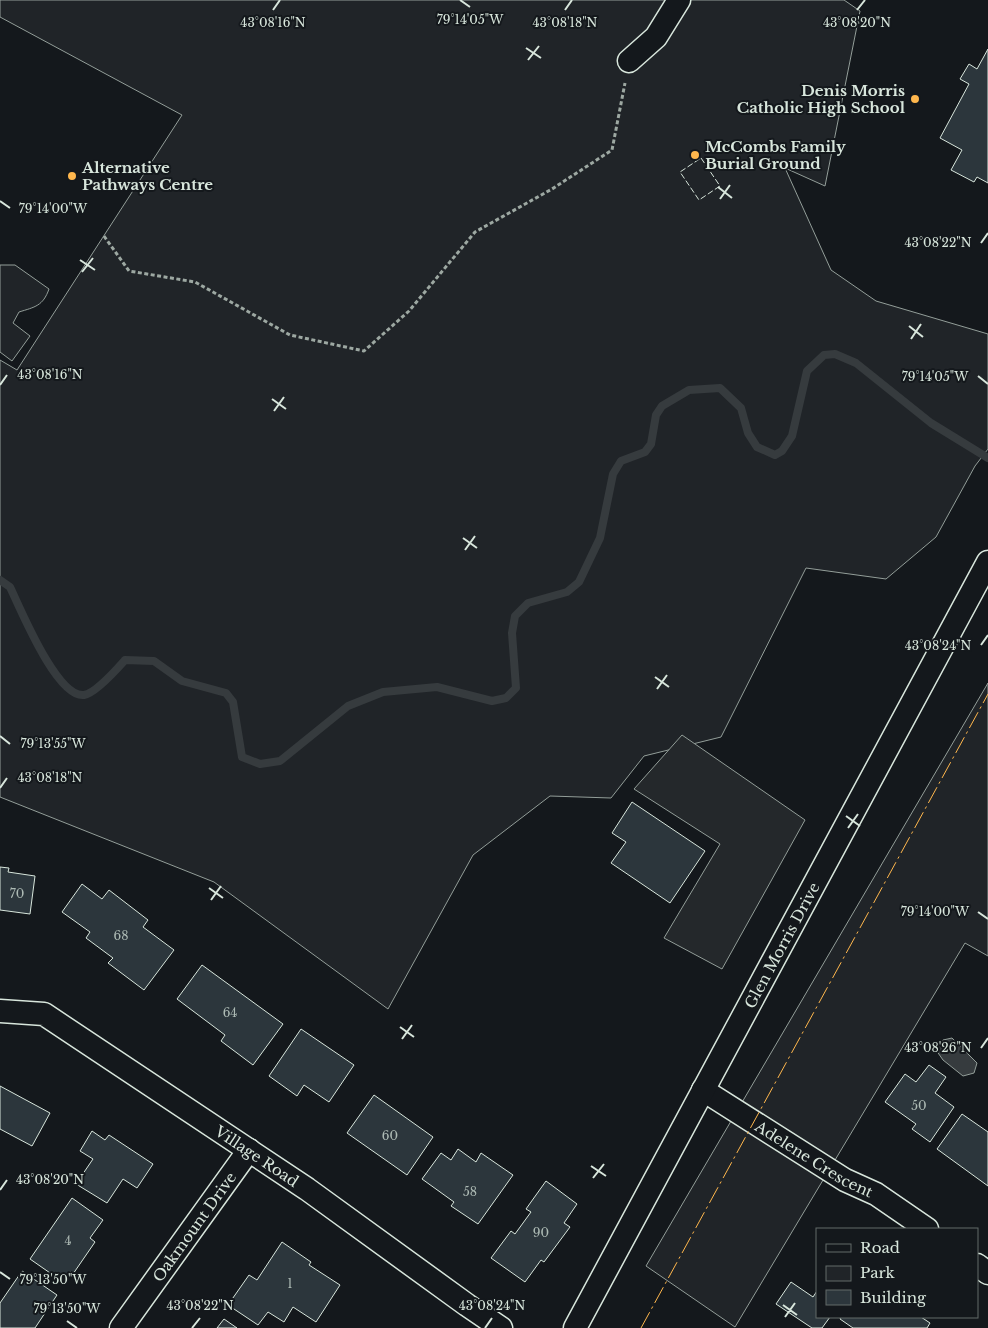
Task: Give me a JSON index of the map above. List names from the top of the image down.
{
  "streets": {
    "street": [
      "Glen Morris Drive",
      "Village Road",
      "Adelene Crescent",
      "Oakmount Drive"
    ]
  },
  "crossings": [
    ["Glen Morris Drive", "Adelene Crescent"],
    ["Village Road", "Oakmount Drive"]
  ],
  "places": ["Denis Morris Catholic High School", "McCombs Family Burial Ground", "Alternative Pathways Centre"],
  "house_numbers": [
    "70",
    "68",
    "64",
    "50",
    "60",
    "58",
    "90",
    "4",
    "1"
  ],
  "legend": ["Road", "Park", "Building"],
  "coordinates": [
    "79°14'05\"W",
    "43°08'18\"N",
    "43°08'20\"N",
    "43°08'16\"N",
    "79°14'00\"W",
    "43°08'22\"N",
    "43°08'24\"N",
    "79°13'55\"W",
    "43°08'26\"N",
    "79°13'50\"W"
  ]
}
